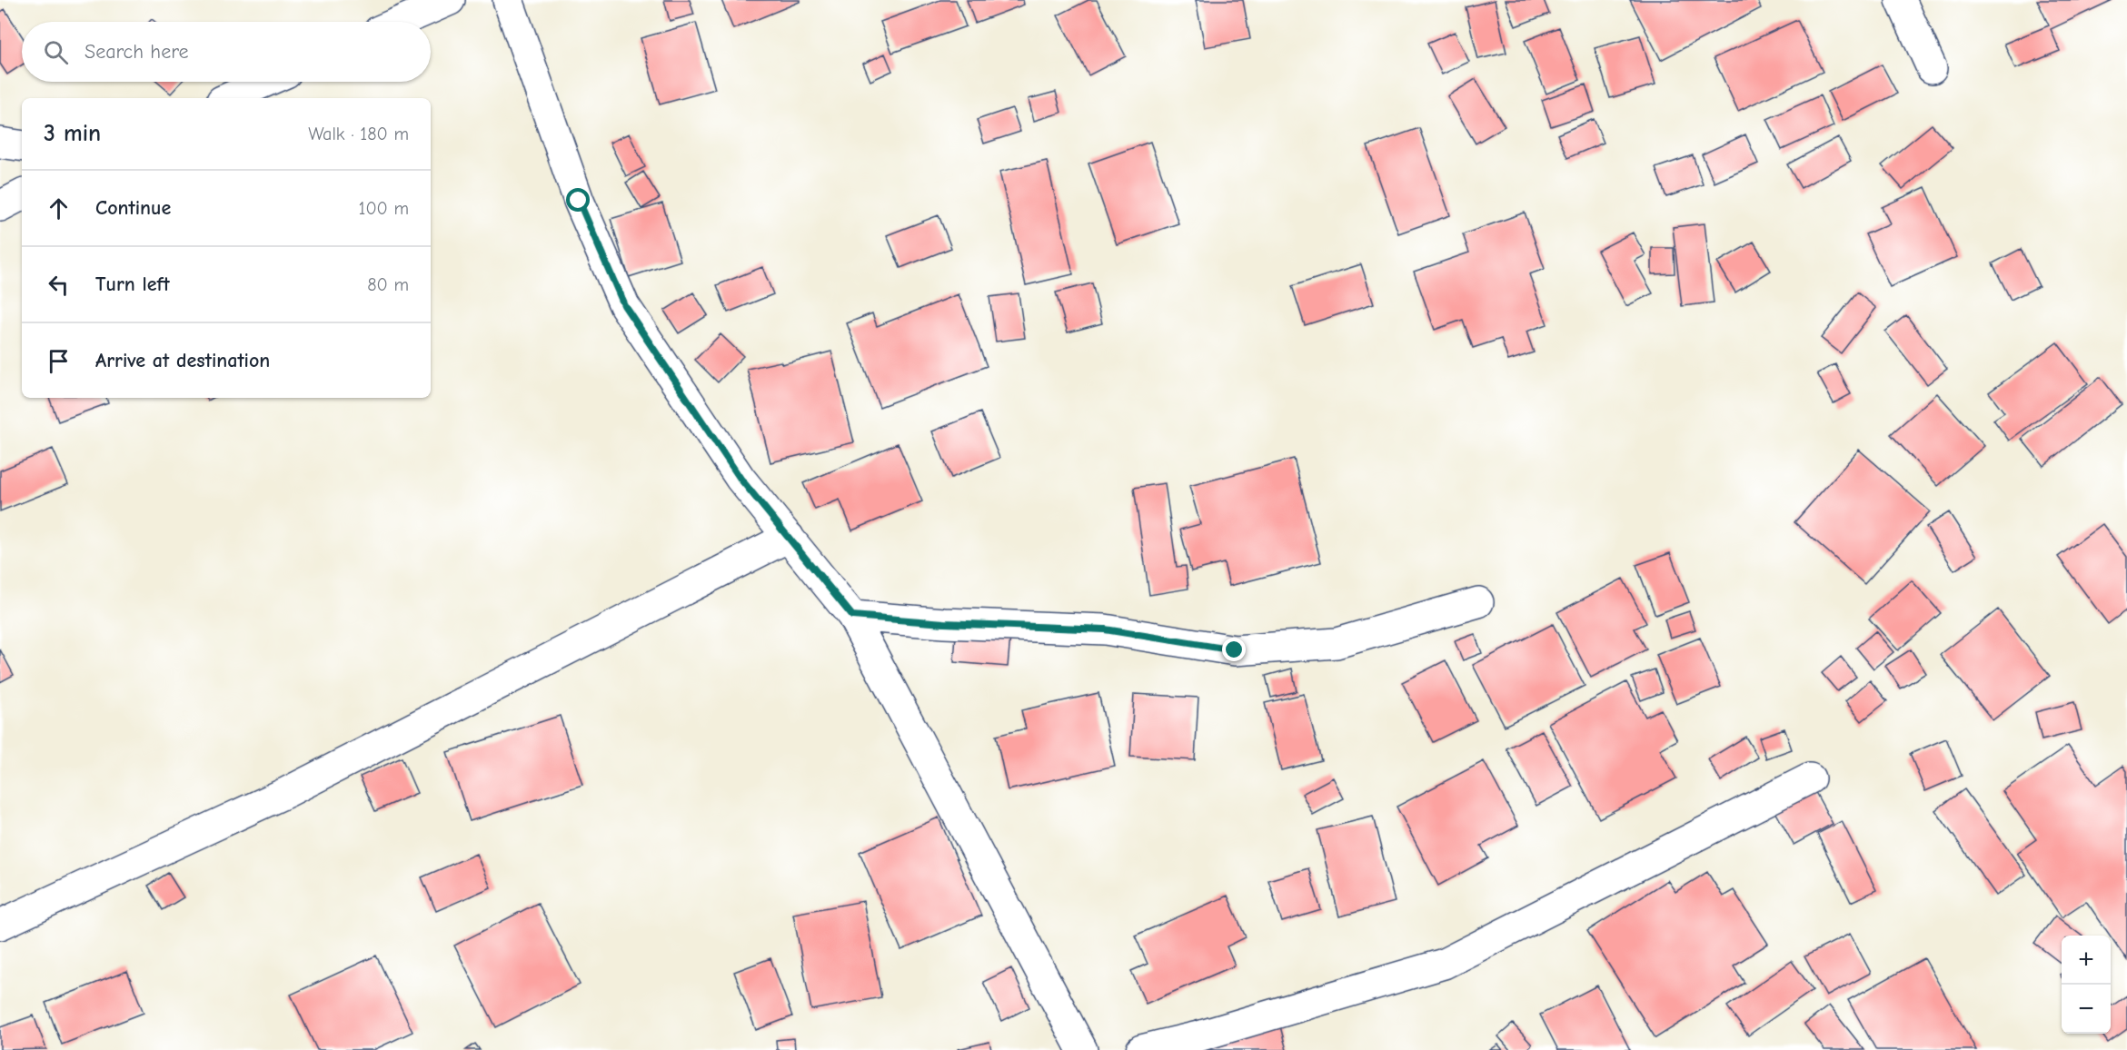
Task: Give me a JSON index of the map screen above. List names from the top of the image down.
{
  "page": {
    "search": "Search here",
    "heading": ["3 min", "Walk · 180 m"],
    "list": [
      ["Continue", "100 m"],
      ["Turn left", "80 m"],
      "Arrive at destination"
    ],
    "map_buttons": ["+", "−"]
  }
}
